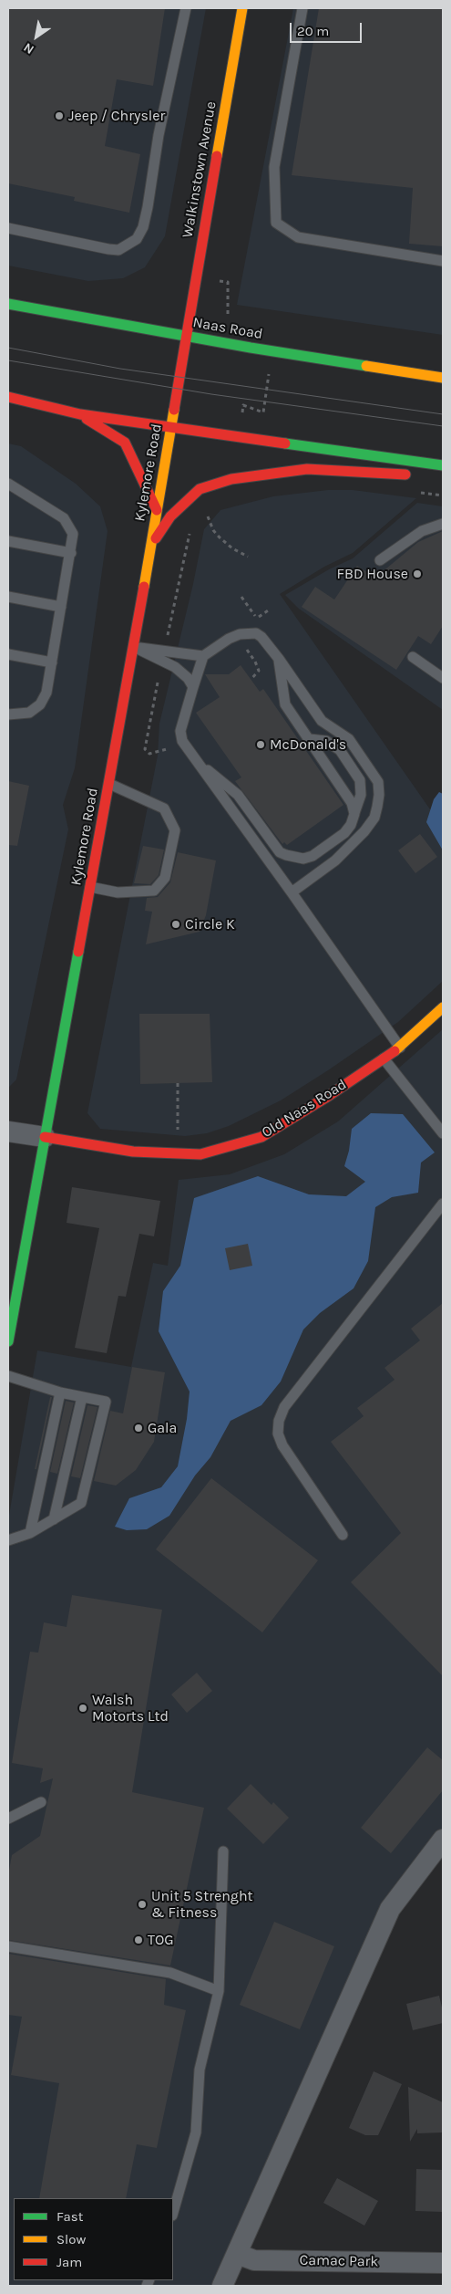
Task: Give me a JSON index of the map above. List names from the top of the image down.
{
  "streets": {
    "main road": [
      "Walkinstown Avenue",
      "Naas Road",
      "Kylemore Road",
      "Old Naas Road"
    ],
    "street": ["Camac Park"]
  },
  "crossings": [
    ["Walkinstown Avenue", "Naas Road"],
    ["Walkinstown Avenue", "Kylemore Road"],
    ["Naas Road", "Kylemore Road"],
    ["Kylemore Road", "Old Naas Road"]
  ],
  "places": [
    "Jeep / Chrysler",
    "FBD House",
    "McDonald's",
    "Circle K",
    "Gala",
    "Walsh Motorts Ltd",
    "Unit 5 Strenght & Fitness",
    "TOG"
  ],
  "legend": ["Fast", "Slow", "Jam"],
  "scale_bar": "20 m",
  "north": "bottom left"
}
